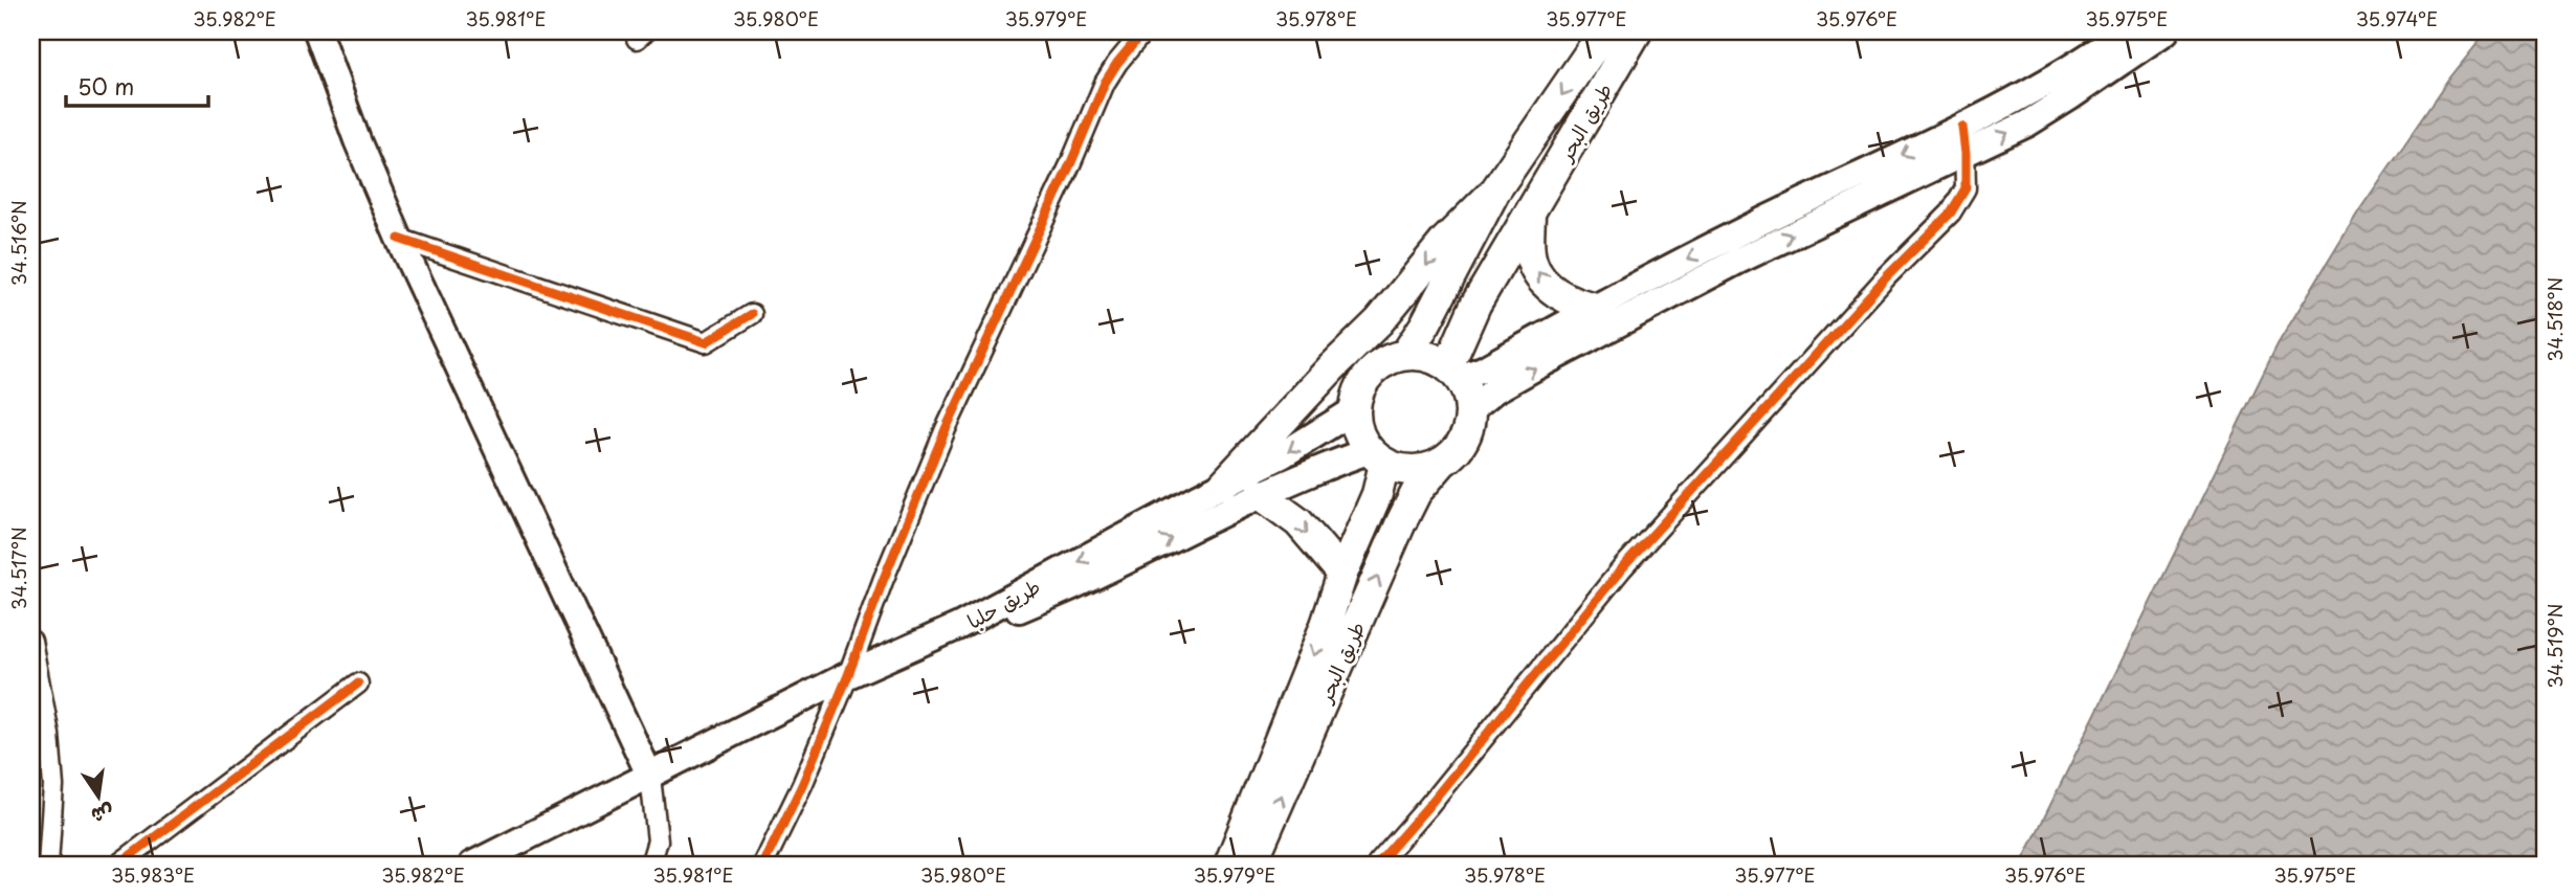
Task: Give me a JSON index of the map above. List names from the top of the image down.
{
  "streets": {
    "highway": ["طريق البحر"],
    "main road": ["طريق حلبا"]
  },
  "crossings": [
    ["طريق البحر", "طريق حلبا"]
  ],
  "scale_bar": "50 m",
  "north": "bottom",
  "coordinates": [
    "35.982°E",
    "35.981°E",
    "35.980°E",
    "35.979°E",
    "35.978°E",
    "35.977°E",
    "35.976°E",
    "35.975°E",
    "35.974°E",
    "34.516°N",
    "34.518°N",
    "34.517°N",
    "34.519°N",
    "35.983°E"
  ]
}
